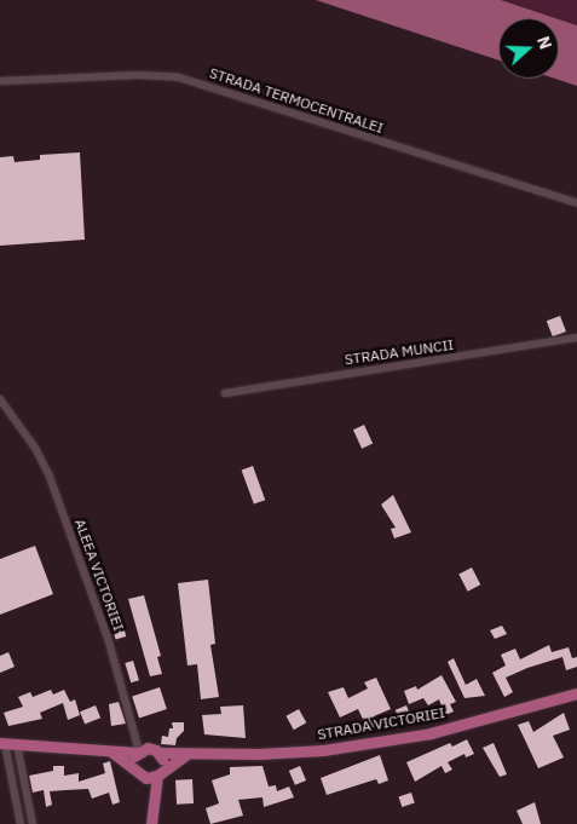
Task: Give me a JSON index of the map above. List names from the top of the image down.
{
  "streets": {
    "main road": ["STRADA VICTORIEI"],
    "street": ["STRADA TERMOCENTRALEI", "STRADA MUNCII", "ALEEA VICTORIEI"]
  },
  "crossings": [
    ["ALEEA VICTORIEI", "STRADA VICTORIEI"]
  ],
  "north": "right"
}
